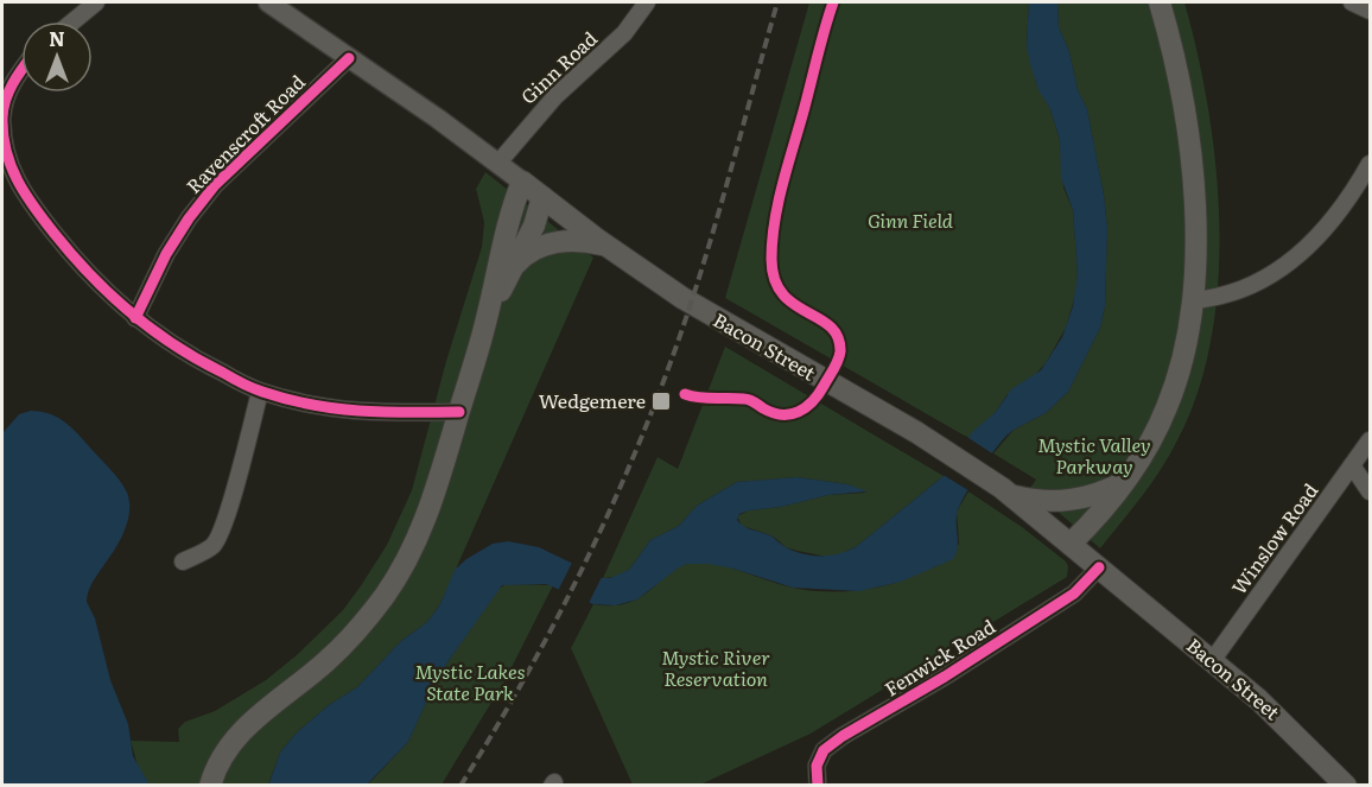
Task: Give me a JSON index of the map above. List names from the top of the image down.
{
  "streets": {
    "main road": ["Bacon Street"],
    "street": [
      "Ginn Road",
      "Ravenscroft Road",
      "Winslow Road",
      "Fenwick Road"
    ]
  },
  "crossings": [
    ["Ginn Road", "Bacon Street"],
    ["Ravenscroft Road", "Bacon Street"],
    ["Bacon Street", "Winslow Road"],
    ["Bacon Street", "Fenwick Road"]
  ],
  "parks": [
    "Ginn Field",
    "Mystic Valley Parkway",
    "Mystic River Reservation",
    "Mystic Lakes State Park"
  ],
  "places": {
    "transit": ["Wedgemere"]
  },
  "north": "top"
}
